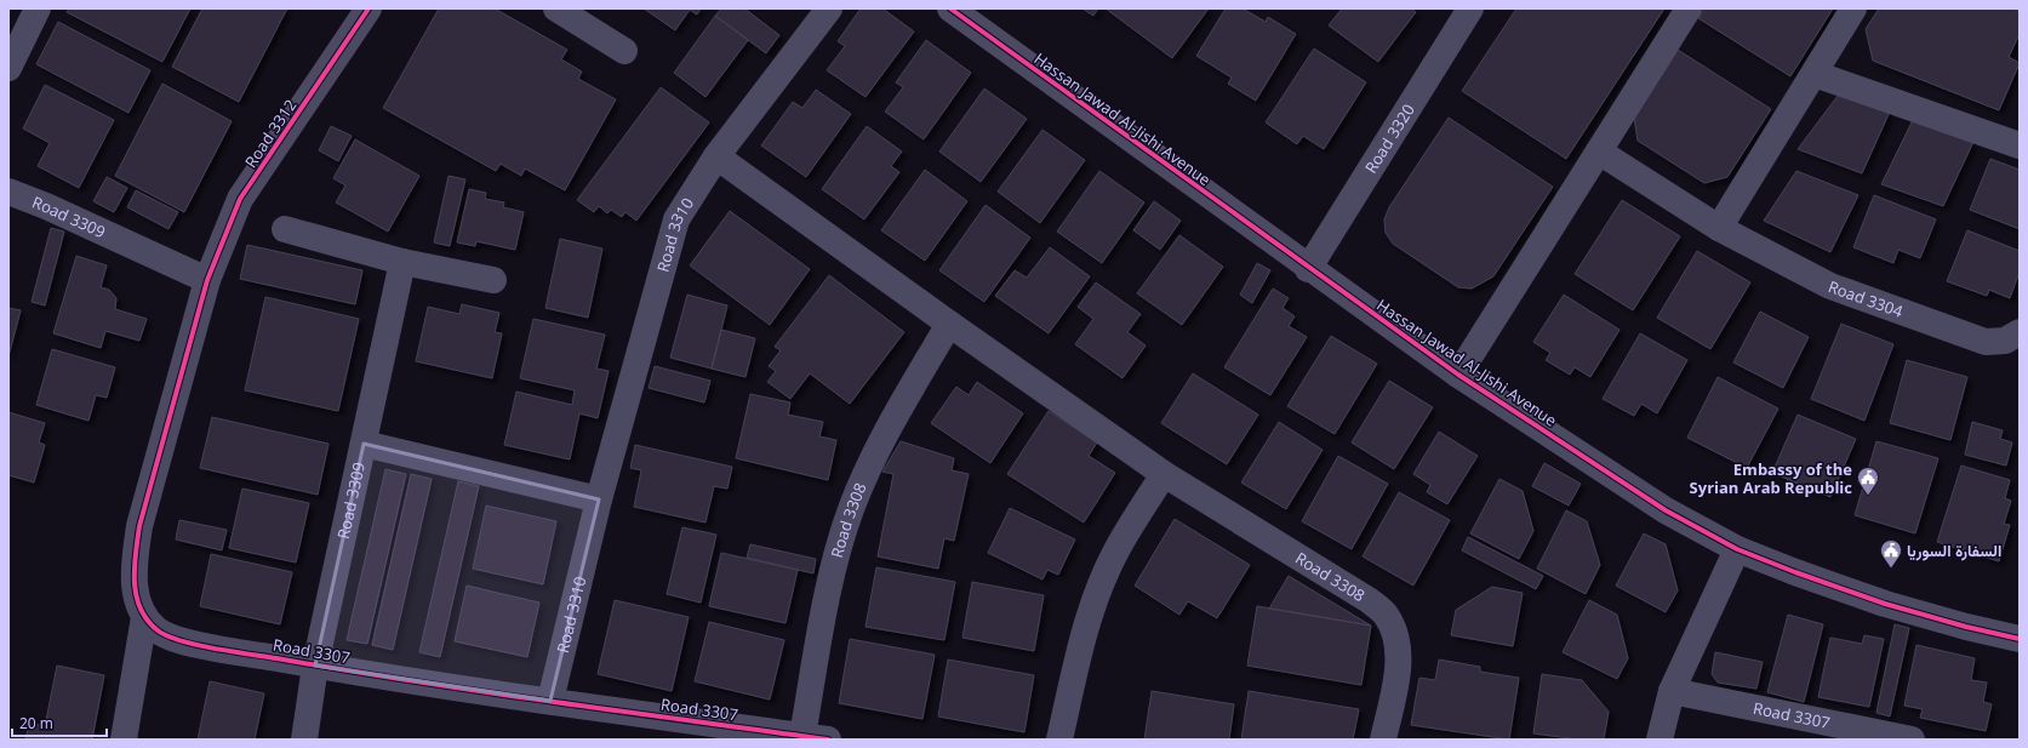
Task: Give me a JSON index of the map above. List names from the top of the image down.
{
  "streets": {
    "street": [
      "Hassan Jawad Al-Jishi Avenue",
      "Road 3312",
      "Road 3320",
      "Road 3309",
      "Road 3310",
      "Road 3304",
      "Road 3308",
      "Road 3307"
    ]
  },
  "crossings": [
    ["Hassan Jawad Al-Jishi Avenue", "Road 3320"],
    ["Road 3312", "Road 3309"],
    ["Road 3312", "Road 3307"],
    ["Road 3309", "Road 3307"],
    ["Road 3310", "Road 3308"],
    ["Road 3310", "Road 3307"],
    ["Road 3308", "Road 3307"]
  ],
  "places": {
    "public building": ["Embassy of the Syrian Arab Republic", "السفارة السوريا"]
  },
  "scale_bar": "20 m"
}
